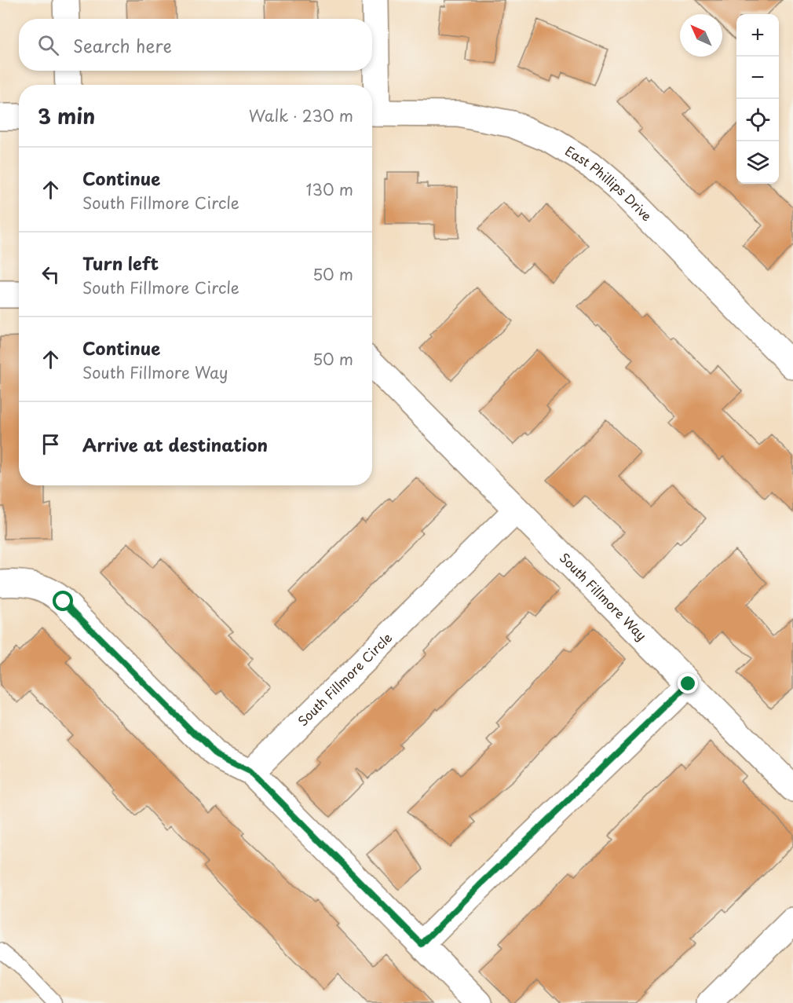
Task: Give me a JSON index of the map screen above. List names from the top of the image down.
{
  "streets": {
    "street": ["East Phillips Drive", "South Fillmore Way", "South Fillmore Circle"]
  },
  "crossings": [
    ["South Fillmore Way", "South Fillmore Circle"]
  ],
  "north": "top left",
  "page": {
    "map_buttons": ["+", "−"],
    "search": "Search here",
    "heading": ["3 min", "Walk · 230 m"],
    "list": [
      ["Continue", "South Fillmore Circle", "130 m"],
      ["Turn left", "South Fillmore Circle", "50 m"],
      ["Continue", "South Fillmore Way", "50 m"],
      "Arrive at destination"
    ]
  }
}
